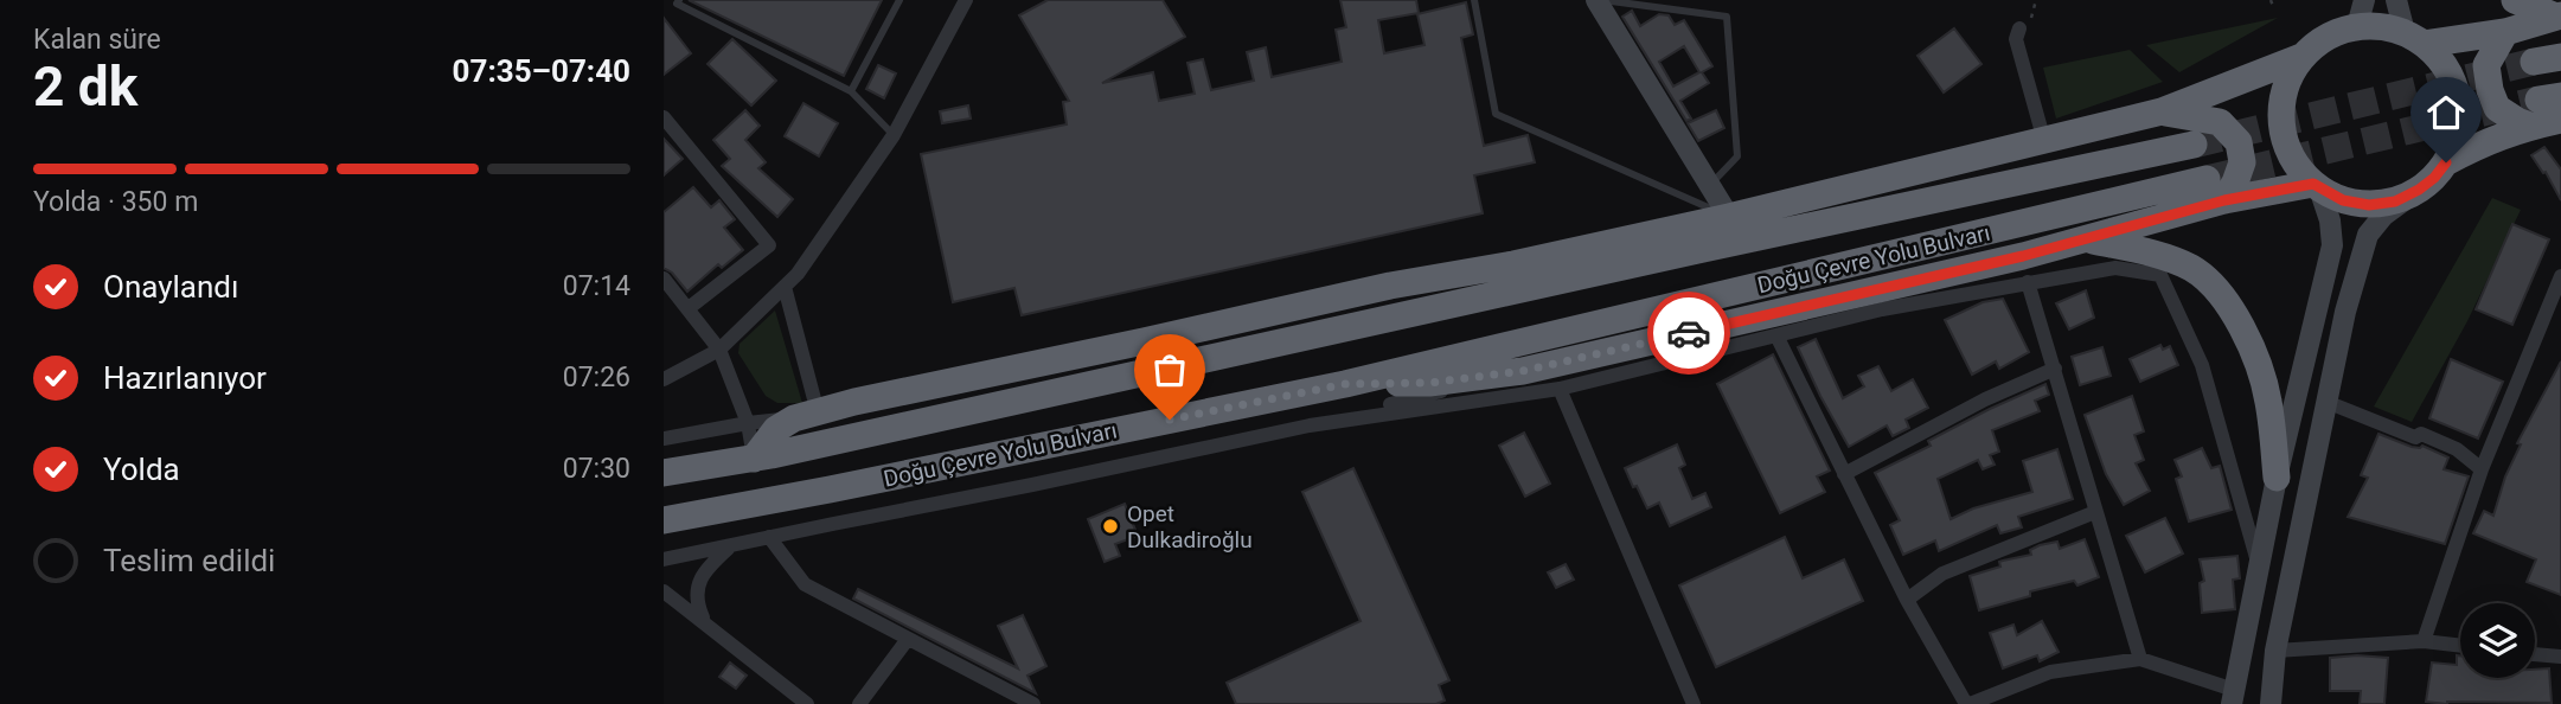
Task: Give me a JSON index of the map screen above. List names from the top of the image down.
{
  "streets": {
    "highway": ["Doğu Çevre Yolu Bulvarı"]
  },
  "places": ["Opet Dulkadiroğlu"],
  "page": {
    "heading": ["2 dk", "Kalan süre", "07:35–07:40"],
    "bar": "Yolda · 350 m",
    "list": [
      ["Onaylandı", "07:14"],
      ["Hazırlanıyor", "07:26"],
      ["Yolda", "07:30"],
      "Teslim edildi"
    ]
  }
}
